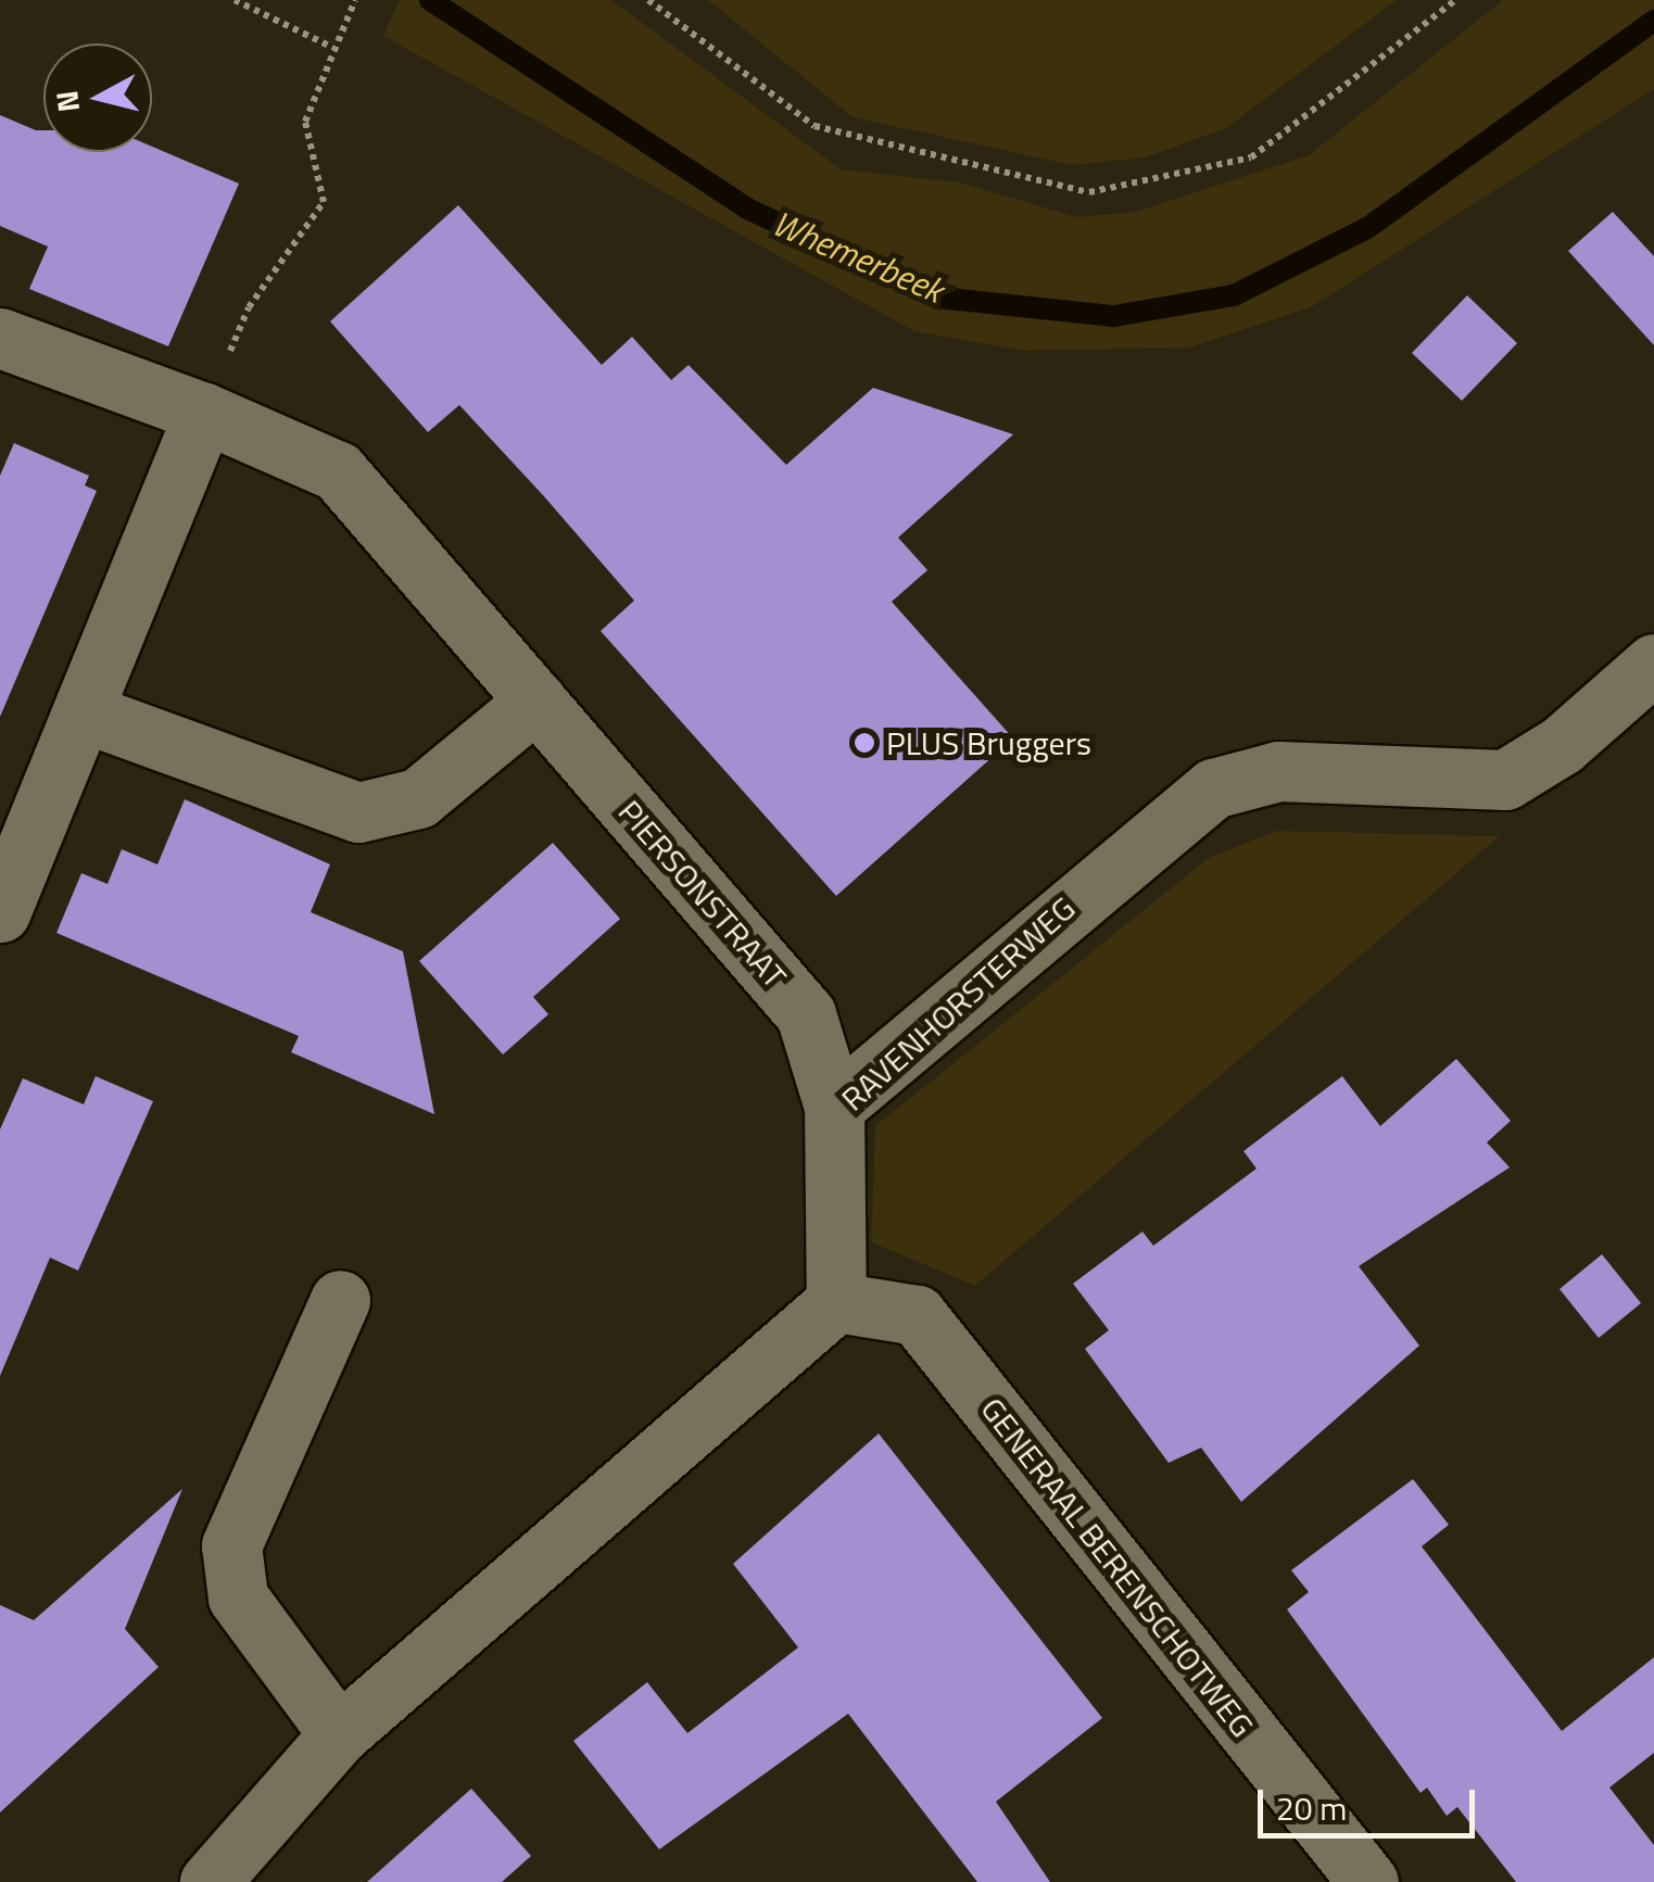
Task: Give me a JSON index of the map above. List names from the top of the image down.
{
  "streets": {
    "street": ["PIERSONSTRAAT", "RAVENHORSTERWEG", "GENERAAL BERENSCHOTWEG"]
  },
  "crossings": [
    ["PIERSONSTRAAT", "RAVENHORSTERWEG"],
    ["RAVENHORSTERWEG", "GENERAAL BERENSCHOTWEG"]
  ],
  "water": ["Whemerbeek"],
  "places": ["PLUS Bruggers"],
  "scale_bar": "20 m",
  "north": "left"
}
